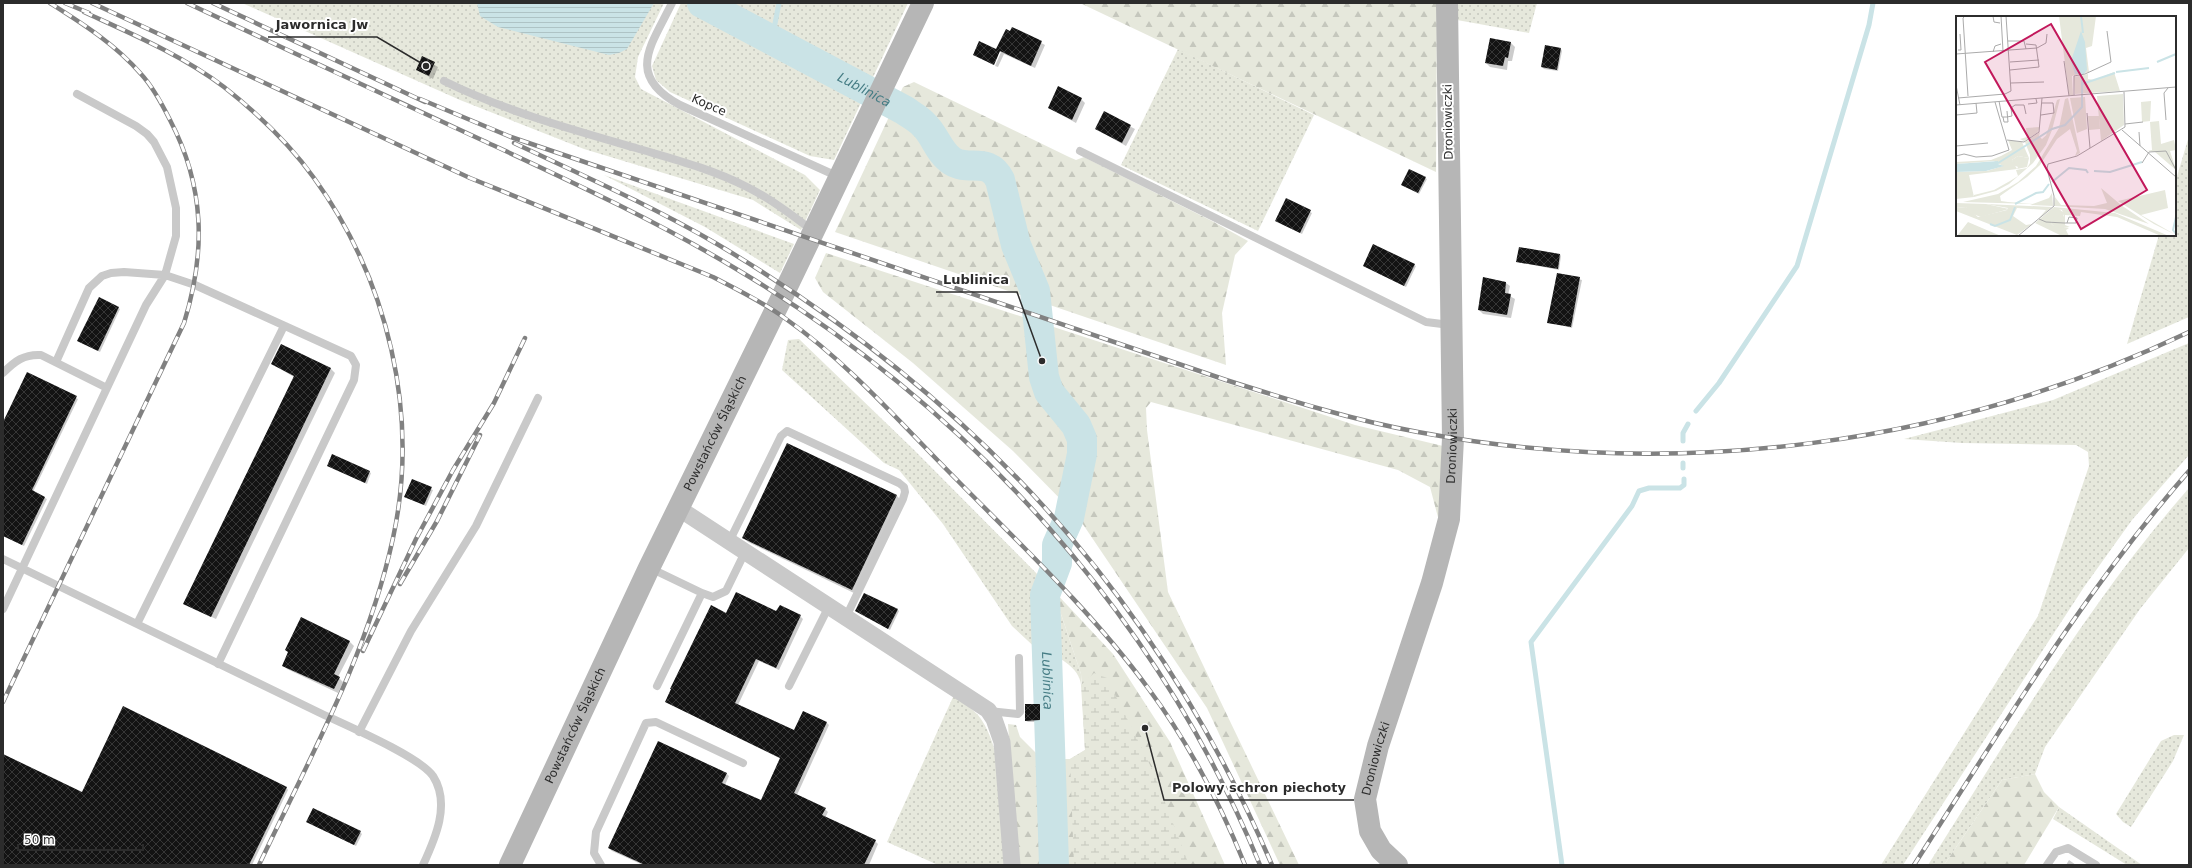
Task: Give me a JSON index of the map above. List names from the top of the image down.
{
  "streets": {
    "main road": ["Droniowiczki", "Powstańców Śląskich"],
    "lane": ["Kopce"]
  },
  "crossings": [
    ["Kopce", "Powstańców Śląskich"]
  ],
  "water": ["Lublinica"],
  "places": ["Jawornica Jw", "Lublinica", "Polowy schron piechoty"],
  "scale_bar": "50 m"
}
